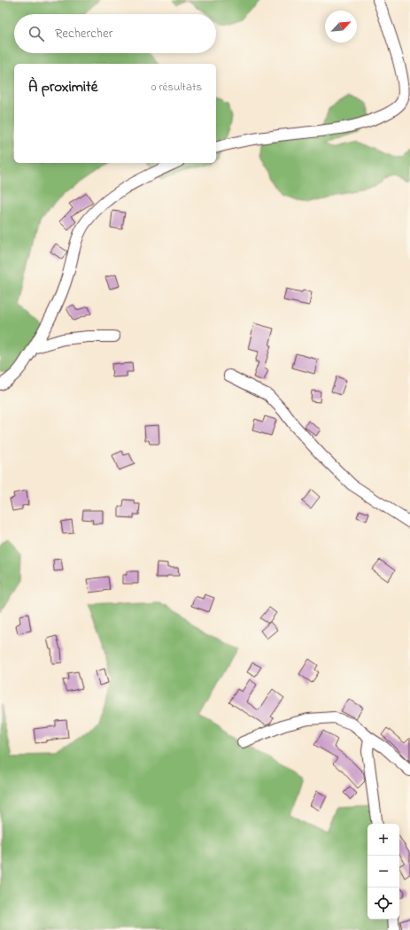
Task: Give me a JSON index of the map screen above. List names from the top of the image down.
{
  "north": "top right",
  "page": {
    "search": "Rechercher",
    "heading": ["À proximité", "0 résultats"],
    "map_buttons": ["+", "−"]
  }
}
